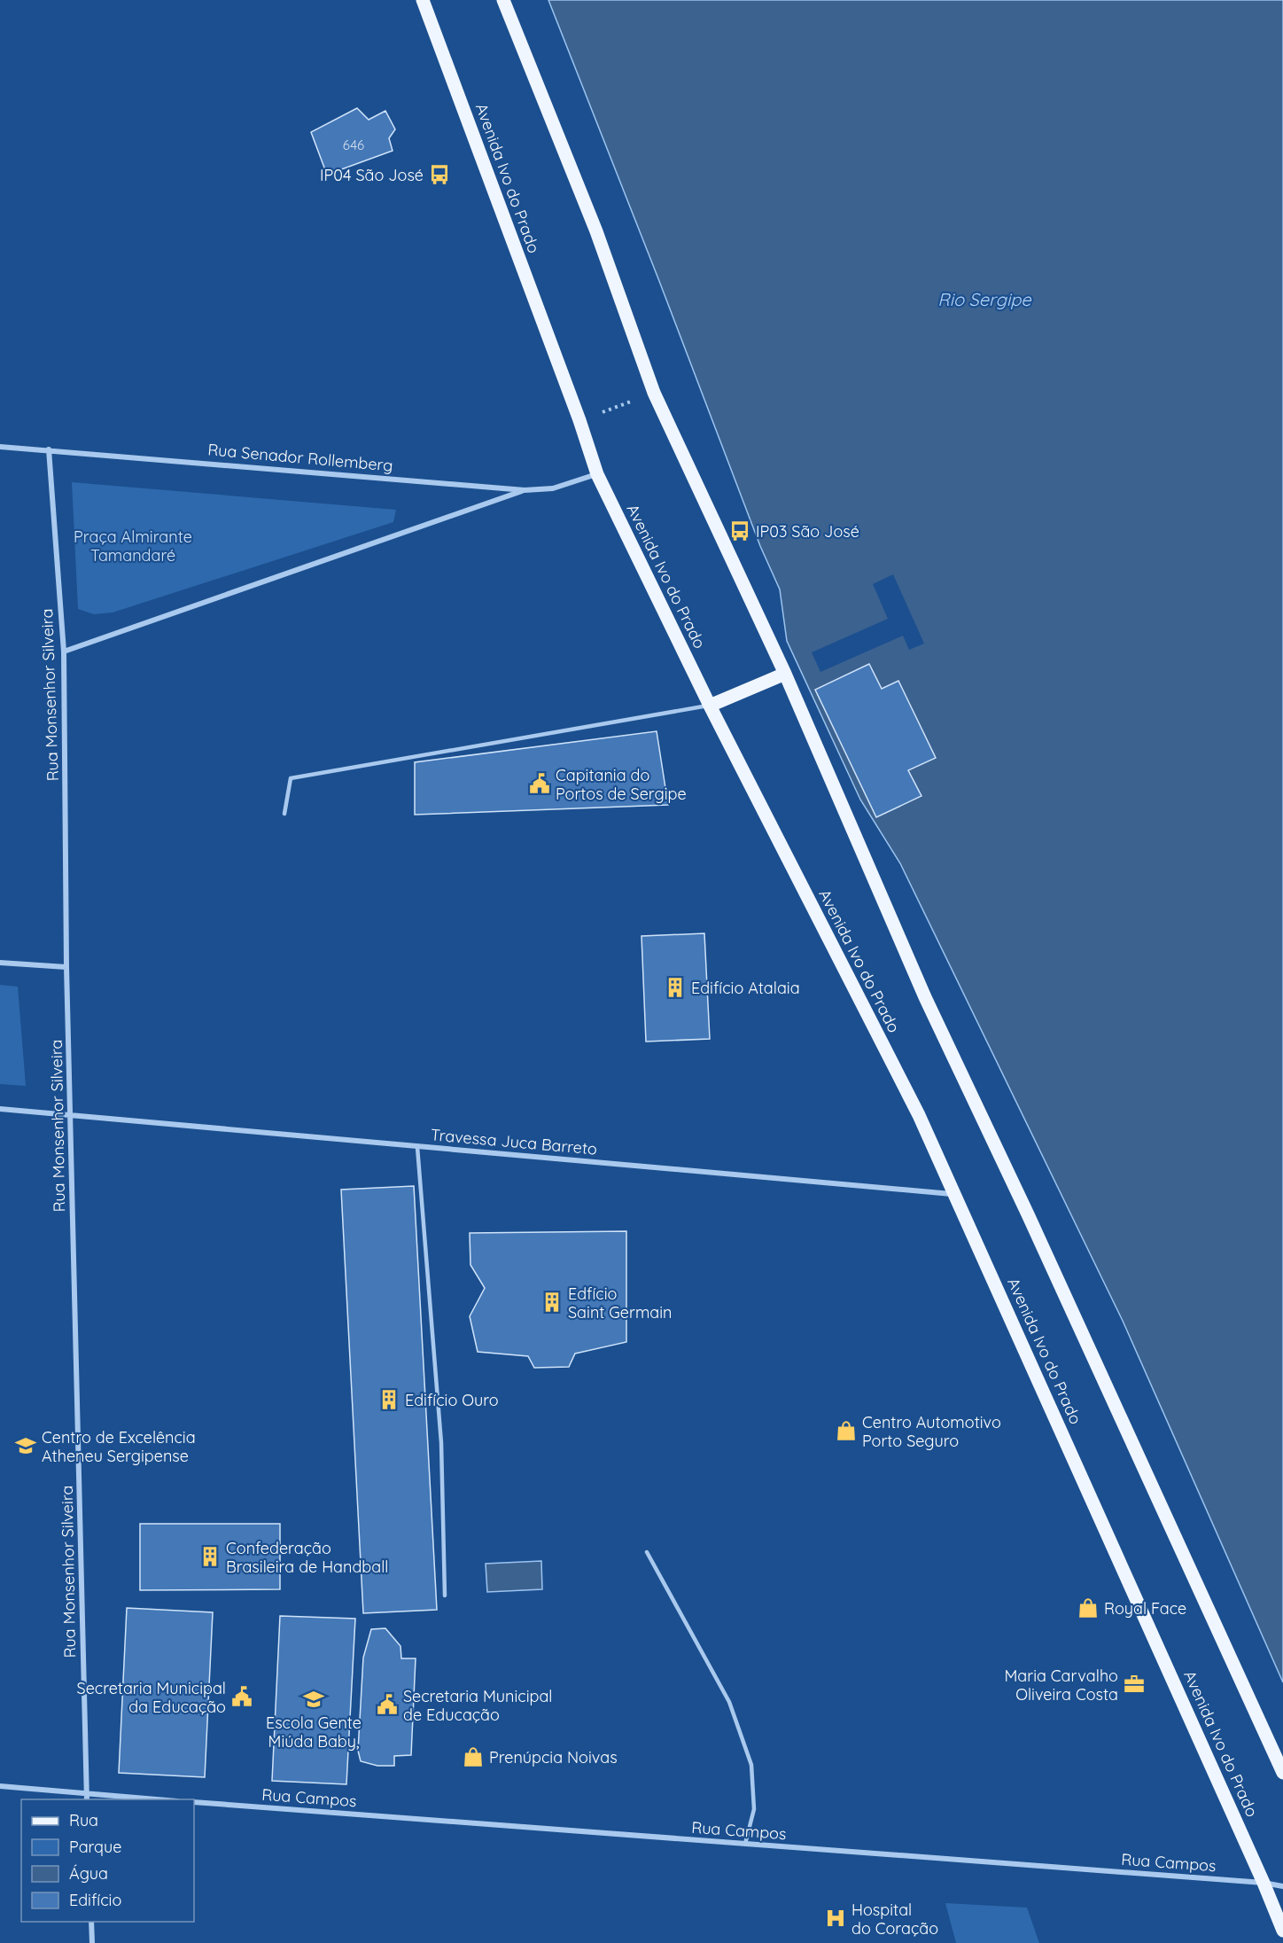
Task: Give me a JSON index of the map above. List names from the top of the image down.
{
  "streets": {
    "main road": ["Avenida Ivo do Prado"],
    "street": [
      "Rua Senador Rollemberg",
      "Rua Monsenhor Silveira",
      "Travessa Juca Barreto",
      "Rua Campos"
    ]
  },
  "crossings": [
    ["Avenida Ivo do Prado", "Rua Senador Rollemberg"],
    ["Avenida Ivo do Prado", "Travessa Juca Barreto"],
    ["Avenida Ivo do Prado", "Rua Campos"],
    ["Rua Senador Rollemberg", "Rua Monsenhor Silveira"],
    ["Rua Monsenhor Silveira", "Travessa Juca Barreto"]
  ],
  "water": ["Rio Sergipe"],
  "parks": ["Praça Almirante Tamandaré"],
  "places": {
    "bus stop": ["IP04 São José", "IP03 São José"],
    "public building": ["Capitania do Portos de Sergipe", "Secretaria Municipal da Educação", "Secretaria Municipal de Educação"],
    "building": [
      "Edifício Atalaia",
      "Edfício Saint Germain",
      "Edifício Ouro",
      "Confederação Brasileira de Handball"
    ],
    "shop": ["Centro Automotivo Porto Seguro", "Royal Face", "Prenúpcia Noivas"],
    "school or university": ["Centro de Excelência Atheneu Sergipense", "Escola Gente Miúda Baby,"],
    "office": ["Maria Carvalho Oliveira Costa"],
    "hospital": ["Hospital do Coração"]
  },
  "house_numbers": ["646"],
  "legend": [
    "Rua",
    "Parque",
    "Água",
    "Edifício"
  ]
}
